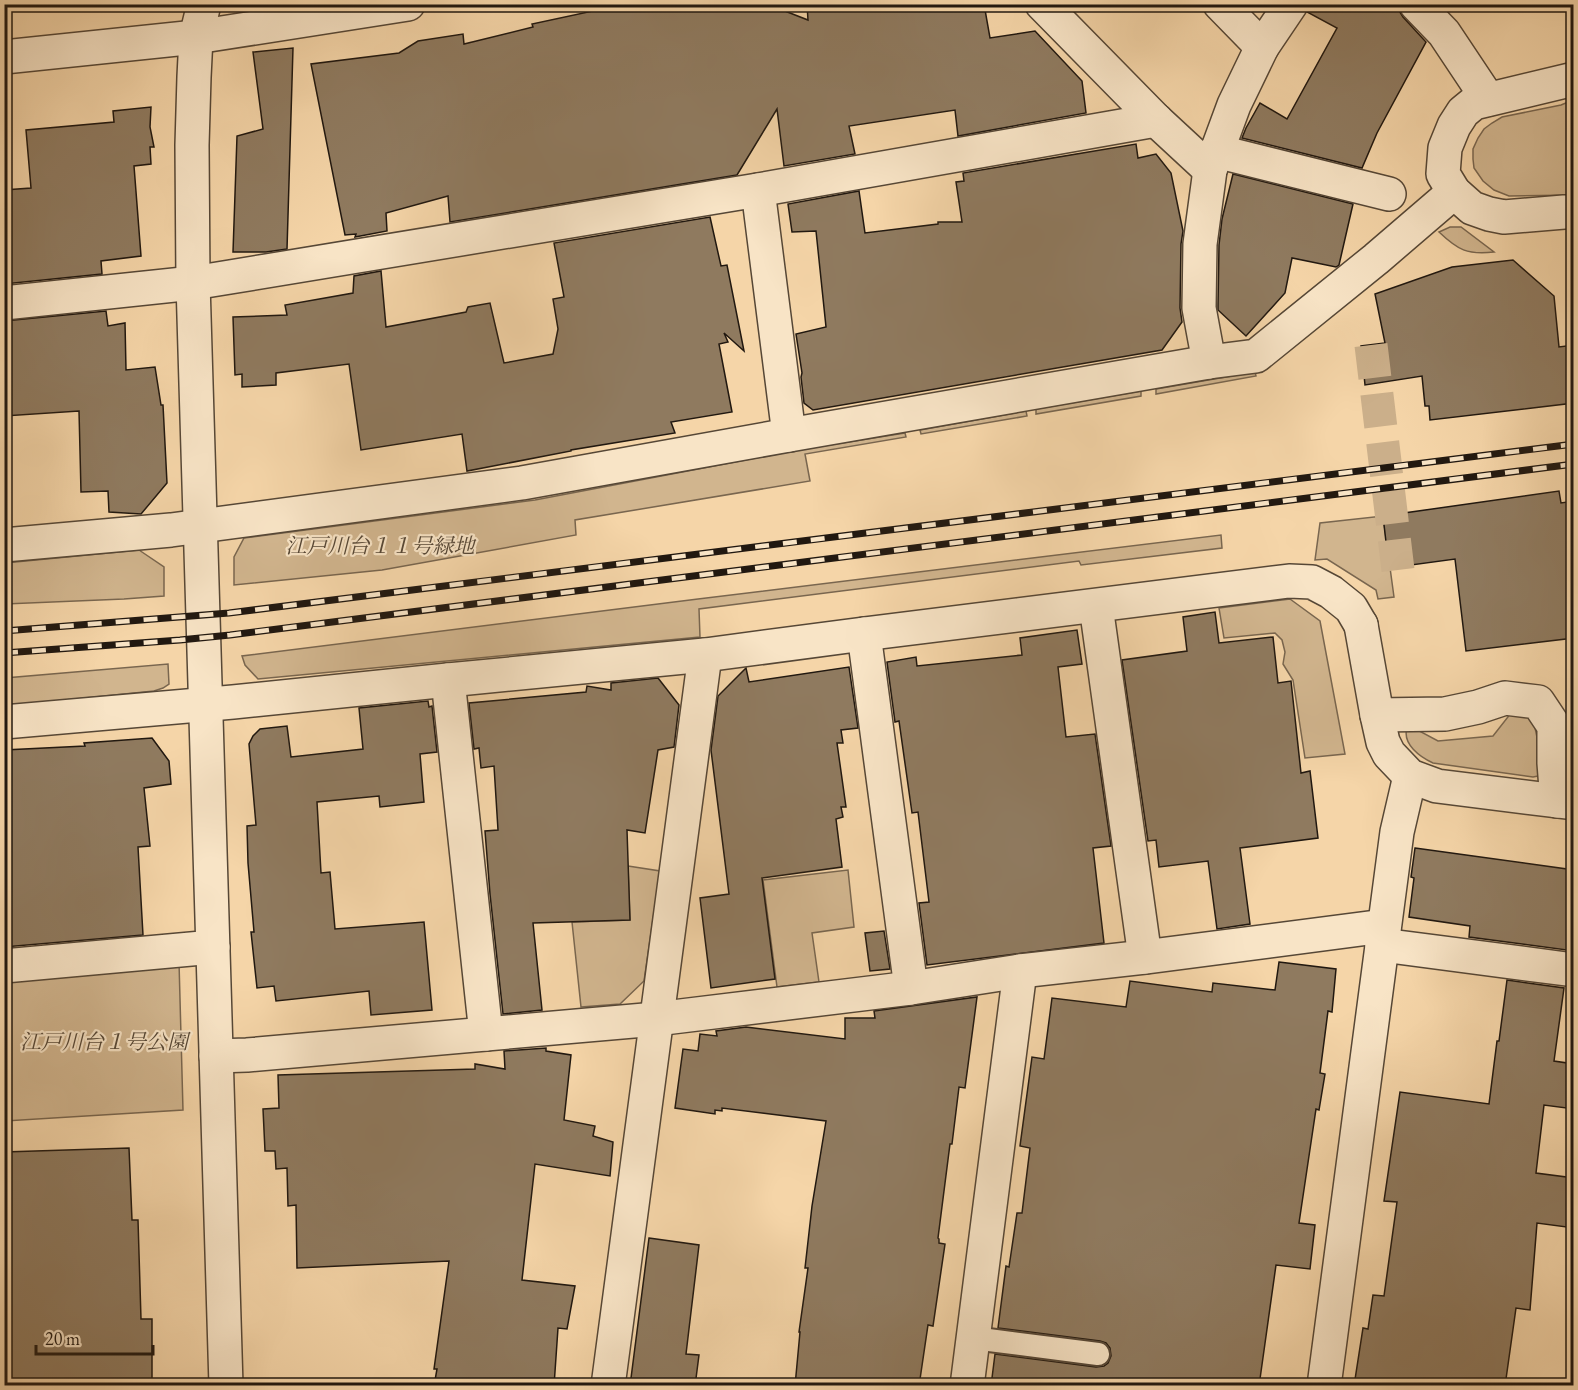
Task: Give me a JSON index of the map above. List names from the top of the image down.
{
  "parks": ["江戸川台１１号緑地", "江戸川台１号公園"],
  "scale_bar": "20 m"
}
